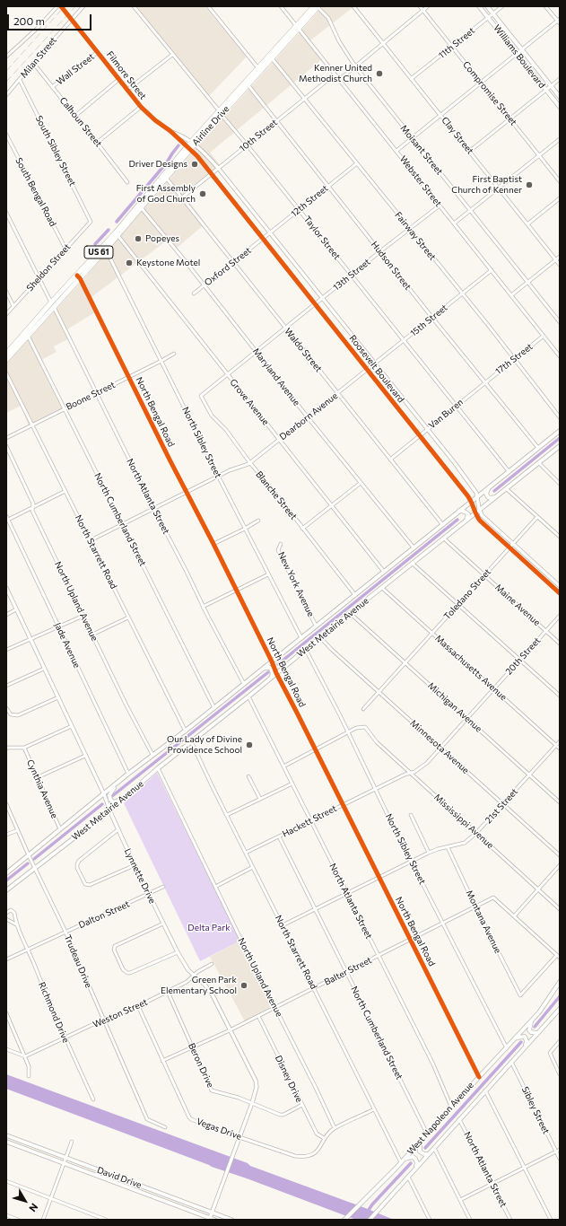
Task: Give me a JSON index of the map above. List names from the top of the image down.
{
  "streets": {
    "highway": ["Airline Drive", "US 61"],
    "main road": [
      "Williams Boulevard",
      "West Metairie Avenue",
      "West Napoleon Avenue",
      "David Drive"
    ],
    "street": [
      "11th Street",
      "Milan Street",
      "Wall Street",
      "Filmore Street",
      "Compromise Street",
      "Calhoun Street",
      "10th Street",
      "Clay Street",
      "Moisant Street",
      "South Sibley Street",
      "Webster Street",
      "South Bengal Road",
      "12th Street",
      "Fairway Street",
      "Taylor Street",
      "Hudson Street",
      "Oxford Street",
      "Sheldon Street",
      "13th Street",
      "15th Street",
      "Waldo Street",
      "17th Street",
      "Roosevelt Boulevard",
      "Maryland Avenue",
      "Boone Street",
      "Grove Avenue",
      "North Bengal Road",
      "Van Buren",
      "Dearborn Avenue",
      "North Sibley Street",
      "Blanche Street",
      "North Atlanta Street",
      "North Cumberland Street",
      "North Starrett Road",
      "New York Avenue",
      "Toledano Street",
      "North Upland Avenue",
      "Maine Avenue",
      "Jade Avenue",
      "20th Street",
      "Massachusetts Avenue",
      "Michigan Avenue",
      "Minnesota Avenue",
      "Cynthia Avenue",
      "21st Street",
      "Hackett Street",
      "Mississippi Avenue",
      "Lynnette Drive",
      "Dalton Street",
      "Montana Avenue",
      "Trudeau Drive",
      "Balter Street",
      "Richmond Drive",
      "Weston Street",
      "Beron Drive",
      "Disney Drive",
      "Sibley Street",
      "Vegas Drive"
    ]
  },
  "crossings": [
    ["11th Street", "Williams Boulevard"],
    ["11th Street", "Compromise Street"],
    ["11th Street", "Clay Street"],
    ["Milan Street", "Filmore Street"],
    ["Milan Street", "Calhoun Street"],
    ["Milan Street", "South Sibley Street"],
    ["Wall Street", "Filmore Street"],
    ["Wall Street", "Calhoun Street"],
    ["Filmore Street", "Airline Drive"],
    ["Filmore Street", "Roosevelt Boulevard"],
    ["Airline Drive", "Moisant Street"],
    ["Airline Drive", "Webster Street"],
    ["Airline Drive", "Fairway Street"],
    ["Airline Drive", "Taylor Street"],
    ["Airline Drive", "Hudson Street"],
    ["Airline Drive", "Waldo Street"],
    ["Airline Drive", "Roosevelt Boulevard"],
    ["Airline Drive", "Maryland Avenue"],
    ["Airline Drive", "Grove Avenue"],
    ["Airline Drive", "North Bengal Road"],
    ["Airline Drive", "North Sibley Street"],
    ["Airline Drive", "North Atlanta Street"],
    ["Airline Drive", "North Cumberland Street"],
    ["10th Street", "Webster Street"],
    ["10th Street", "Fairway Street"],
    ["10th Street", "Taylor Street"],
    ["10th Street", "Hudson Street"],
    ["10th Street", "Waldo Street"],
    ["10th Street", "Roosevelt Boulevard"],
    ["South Sibley Street", "Sheldon Street"],
    ["Webster Street", "13th Street"],
    ["Webster Street", "15th Street"],
    ["Webster Street", "17th Street"],
    ["South Bengal Road", "Sheldon Street"],
    ["12th Street", "Fairway Street"],
    ["12th Street", "Taylor Street"],
    ["12th Street", "Hudson Street"],
    ["12th Street", "Oxford Street"],
    ["12th Street", "Roosevelt Boulevard"],
    ["Fairway Street", "13th Street"],
    ["Fairway Street", "15th Street"],
    ["Fairway Street", "17th Street"],
    ["Taylor Street", "13th Street"],
    ["Taylor Street", "15th Street"],
    ["Taylor Street", "Van Buren"],
    ["Taylor Street", "West Metairie Avenue"],
    ["Hudson Street", "13th Street"],
    ["Hudson Street", "15th Street"],
    ["Hudson Street", "17th Street"],
    ["Hudson Street", "Van Buren"],
    ["Hudson Street", "West Metairie Avenue"],
    ["Oxford Street", "Waldo Street"],
    ["Oxford Street", "Roosevelt Boulevard"],
    ["Oxford Street", "Maryland Avenue"],
    ["Sheldon Street", "North Atlanta Street"],
    ["13th Street", "Waldo Street"],
    ["13th Street", "Roosevelt Boulevard"],
    ["13th Street", "Maryland Avenue"],
    ["13th Street", "Grove Avenue"],
    ["13th Street", "Blanche Street"],
    ["15th Street", "Roosevelt Boulevard"],
    ["15th Street", "Dearborn Avenue"],
    ["Waldo Street", "Van Buren"],
    ["Waldo Street", "Dearborn Avenue"],
    ["Waldo Street", "West Metairie Avenue"],
    ["17th Street", "Van Buren"],
    ["Roosevelt Boulevard", "Van Buren"],
    ["Roosevelt Boulevard", "Dearborn Avenue"],
    ["Roosevelt Boulevard", "Toledano Street"],
    ["Roosevelt Boulevard", "West Metairie Avenue"],
    ["Maryland Avenue", "Dearborn Avenue"],
    ["Maryland Avenue", "West Metairie Avenue"],
    ["Boone Street", "North Bengal Road"],
    ["Boone Street", "North Sibley Street"],
    ["Boone Street", "North Atlanta Street"],
    ["Boone Street", "North Cumberland Street"],
    ["Boone Street", "North Starrett Road"],
    ["Grove Avenue", "Dearborn Avenue"],
    ["Grove Avenue", "West Metairie Avenue"],
    ["North Bengal Road", "Dearborn Avenue"],
    ["North Bengal Road", "West Metairie Avenue"],
    ["North Bengal Road", "21st Street"],
    ["North Bengal Road", "Hackett Street"],
    ["North Bengal Road", "Balter Street"],
    ["North Bengal Road", "West Napoleon Avenue"],
    ["Dearborn Avenue", "North Sibley Street"],
    ["Dearborn Avenue", "Blanche Street"],
    ["Dearborn Avenue", "North Atlanta Street"],
    ["Dearborn Avenue", "North Cumberland Street"],
    ["Dearborn Avenue", "North Starrett Road"],
    ["North Sibley Street", "West Metairie Avenue"],
    ["North Sibley Street", "21st Street"],
    ["North Sibley Street", "Hackett Street"],
    ["North Sibley Street", "Mississippi Avenue"],
    ["North Sibley Street", "Balter Street"],
    ["North Sibley Street", "West Napoleon Avenue"],
    ["Blanche Street", "West Metairie Avenue"],
    ["North Atlanta Street", "West Metairie Avenue"],
    ["North Atlanta Street", "21st Street"],
    ["North Atlanta Street", "Hackett Street"],
    ["North Atlanta Street", "Balter Street"],
    ["North Atlanta Street", "West Napoleon Avenue"],
    ["North Cumberland Street", "West Metairie Avenue"],
    ["North Cumberland Street", "21st Street"],
    ["North Cumberland Street", "Hackett Street"],
    ["North Cumberland Street", "Balter Street"],
    ["North Cumberland Street", "West Napoleon Avenue"],
    ["North Starrett Road", "West Metairie Avenue"],
    ["North Starrett Road", "21st Street"],
    ["North Starrett Road", "Hackett Street"],
    ["North Starrett Road", "Balter Street"],
    ["North Starrett Road", "West Napoleon Avenue"],
    ["North Starrett Road", "Vegas Drive"],
    ["New York Avenue", "West Metairie Avenue"],
    ["Toledano Street", "Maine Avenue"],
    ["Toledano Street", "Massachusetts Avenue"],
    ["Toledano Street", "Michigan Avenue"],
    ["Toledano Street", "Minnesota Avenue"],
    ["North Upland Avenue", "West Metairie Avenue"],
    ["North Upland Avenue", "Balter Street"],
    ["North Upland Avenue", "Vegas Drive"],
    ["Maine Avenue", "West Metairie Avenue"],
    ["Maine Avenue", "20th Street"],
    ["West Metairie Avenue", "Jade Avenue"],
    ["West Metairie Avenue", "Massachusetts Avenue"],
    ["West Metairie Avenue", "Michigan Avenue"],
    ["West Metairie Avenue", "Minnesota Avenue"],
    ["West Metairie Avenue", "Cynthia Avenue"],
    ["West Metairie Avenue", "Lynnette Drive"],
    ["West Metairie Avenue", "Trudeau Drive"],
    ["20th Street", "Massachusetts Avenue"],
    ["20th Street", "Michigan Avenue"],
    ["20th Street", "Minnesota Avenue"],
    ["20th Street", "Hackett Street"],
    ["20th Street", "Mississippi Avenue"],
    ["Massachusetts Avenue", "21st Street"],
    ["Michigan Avenue", "21st Street"],
    ["Minnesota Avenue", "21st Street"],
    ["21st Street", "Mississippi Avenue"],
    ["21st Street", "Montana Avenue"],
    ["Hackett Street", "Mississippi Avenue"],
    ["Lynnette Drive", "Dalton Street"],
    ["Lynnette Drive", "Balter Street"],
    ["Lynnette Drive", "Weston Street"],
    ["Lynnette Drive", "Beron Drive"],
    ["Lynnette Drive", "Vegas Drive"],
    ["Lynnette Drive", "David Drive"],
    ["Dalton Street", "Trudeau Drive"],
    ["Dalton Street", "Richmond Drive"],
    ["Montana Avenue", "Balter Street"],
    ["Trudeau Drive", "Weston Street"],
    ["Balter Street", "Beron Drive"],
    ["Balter Street", "Disney Drive"],
    ["Balter Street", "Vegas Drive"],
    ["Richmond Drive", "Weston Street"],
    ["Weston Street", "Beron Drive"],
    ["Weston Street", "Vegas Drive"],
    ["Beron Drive", "Disney Drive"],
    ["Disney Drive", "Vegas Drive"],
    ["Sibley Street", "West Napoleon Avenue"]
  ],
  "parks": ["Delta Park"],
  "places": [
    "Kenner United Methodist Church",
    "Driver Designs",
    "First Baptist Church of Kenner",
    "First Assembly of God Church",
    "Popeyes",
    "Keystone Motel",
    "Our Lady of Divine Providence School",
    "Green Park Elementary School"
  ],
  "scale_bar": "200 m",
  "north": "bottom right"
}
